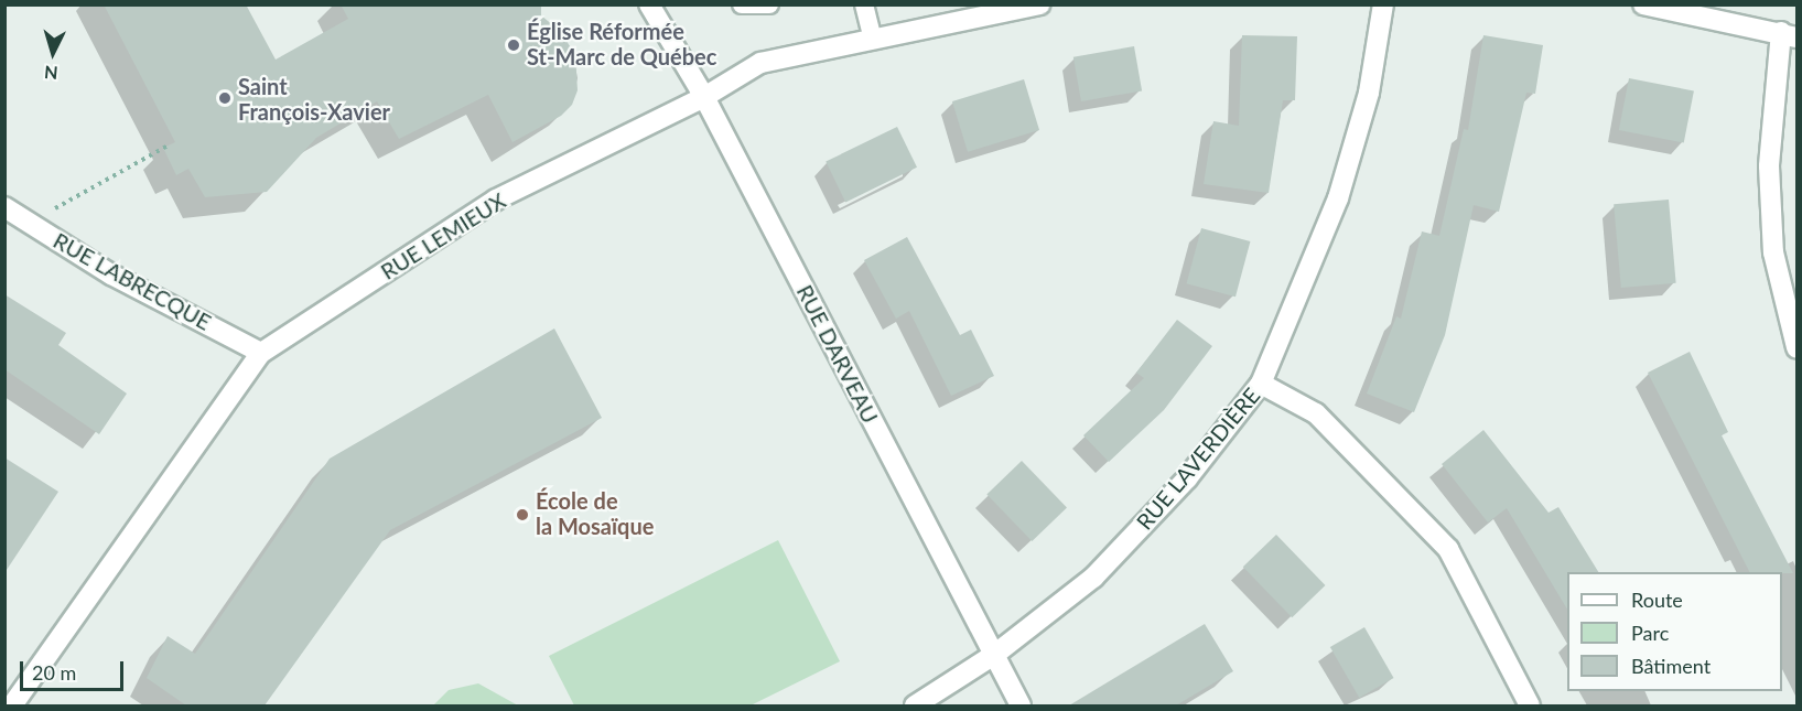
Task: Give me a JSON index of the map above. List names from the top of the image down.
{
  "streets": {
    "street": [
      "RUE LEMIEUX",
      "RUE LABRECQUE",
      "RUE DARVEAU",
      "RUE LAVERDIÈRE"
    ]
  },
  "crossings": [
    ["RUE LEMIEUX", "RUE LABRECQUE"],
    ["RUE LEMIEUX", "RUE DARVEAU"],
    ["RUE DARVEAU", "RUE LAVERDIÈRE"]
  ],
  "places": ["Église Réformée St-Marc de Québec", "Saint François-Xavier", "École de la Mosaïque"],
  "legend": ["Route", "Parc", "Bâtiment"],
  "scale_bar": "20 m",
  "north": "bottom"
}
